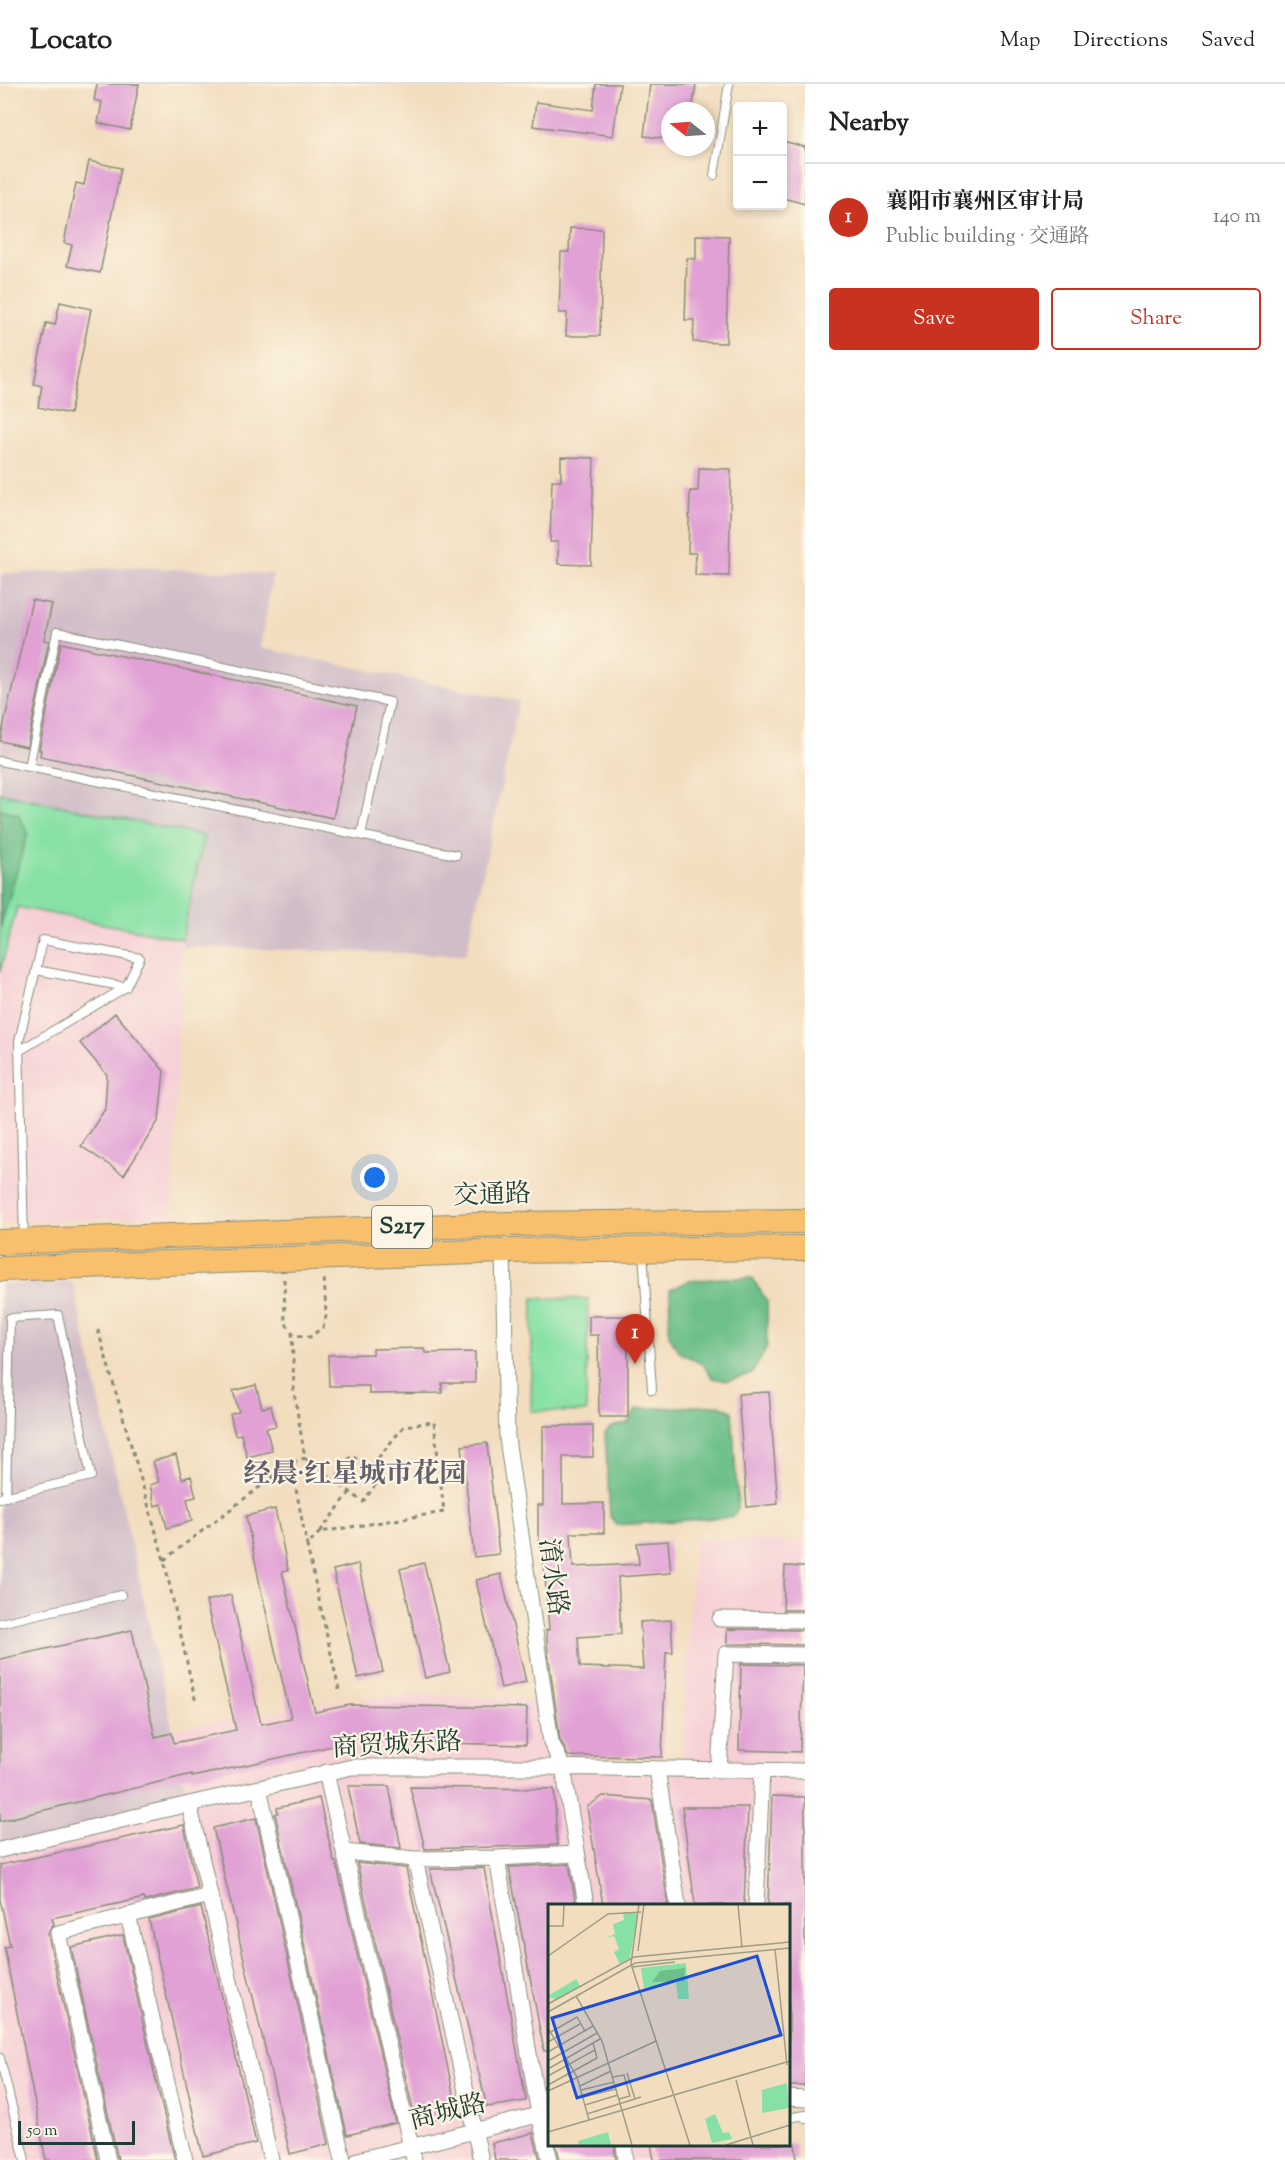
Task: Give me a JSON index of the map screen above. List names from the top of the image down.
{
  "streets": {
    "main road": ["交通路", "S217"],
    "street": ["淯水路", "商贸城东路", "商城路"]
  },
  "crossings": [
    ["S217", "淯水路"],
    ["淯水路", "商贸城东路"]
  ],
  "districts": ["经晨·红星城市花园"],
  "scale_bar": "50 m",
  "north": "left",
  "page": {
    "header": "Locato",
    "nav": ["Map", "Directions", "Saved"],
    "heading": "Nearby",
    "map_buttons": ["+", "−"],
    "list": [
      {
        "mark": "1",
        "name": "襄阳市襄州区审计局",
        "note": "Public building · 交通路",
        "value": "140 m"
      }
    ],
    "buttons": ["Save", "Share"],
    "pins": "1",
    "scale": "50 m"
  }
}
